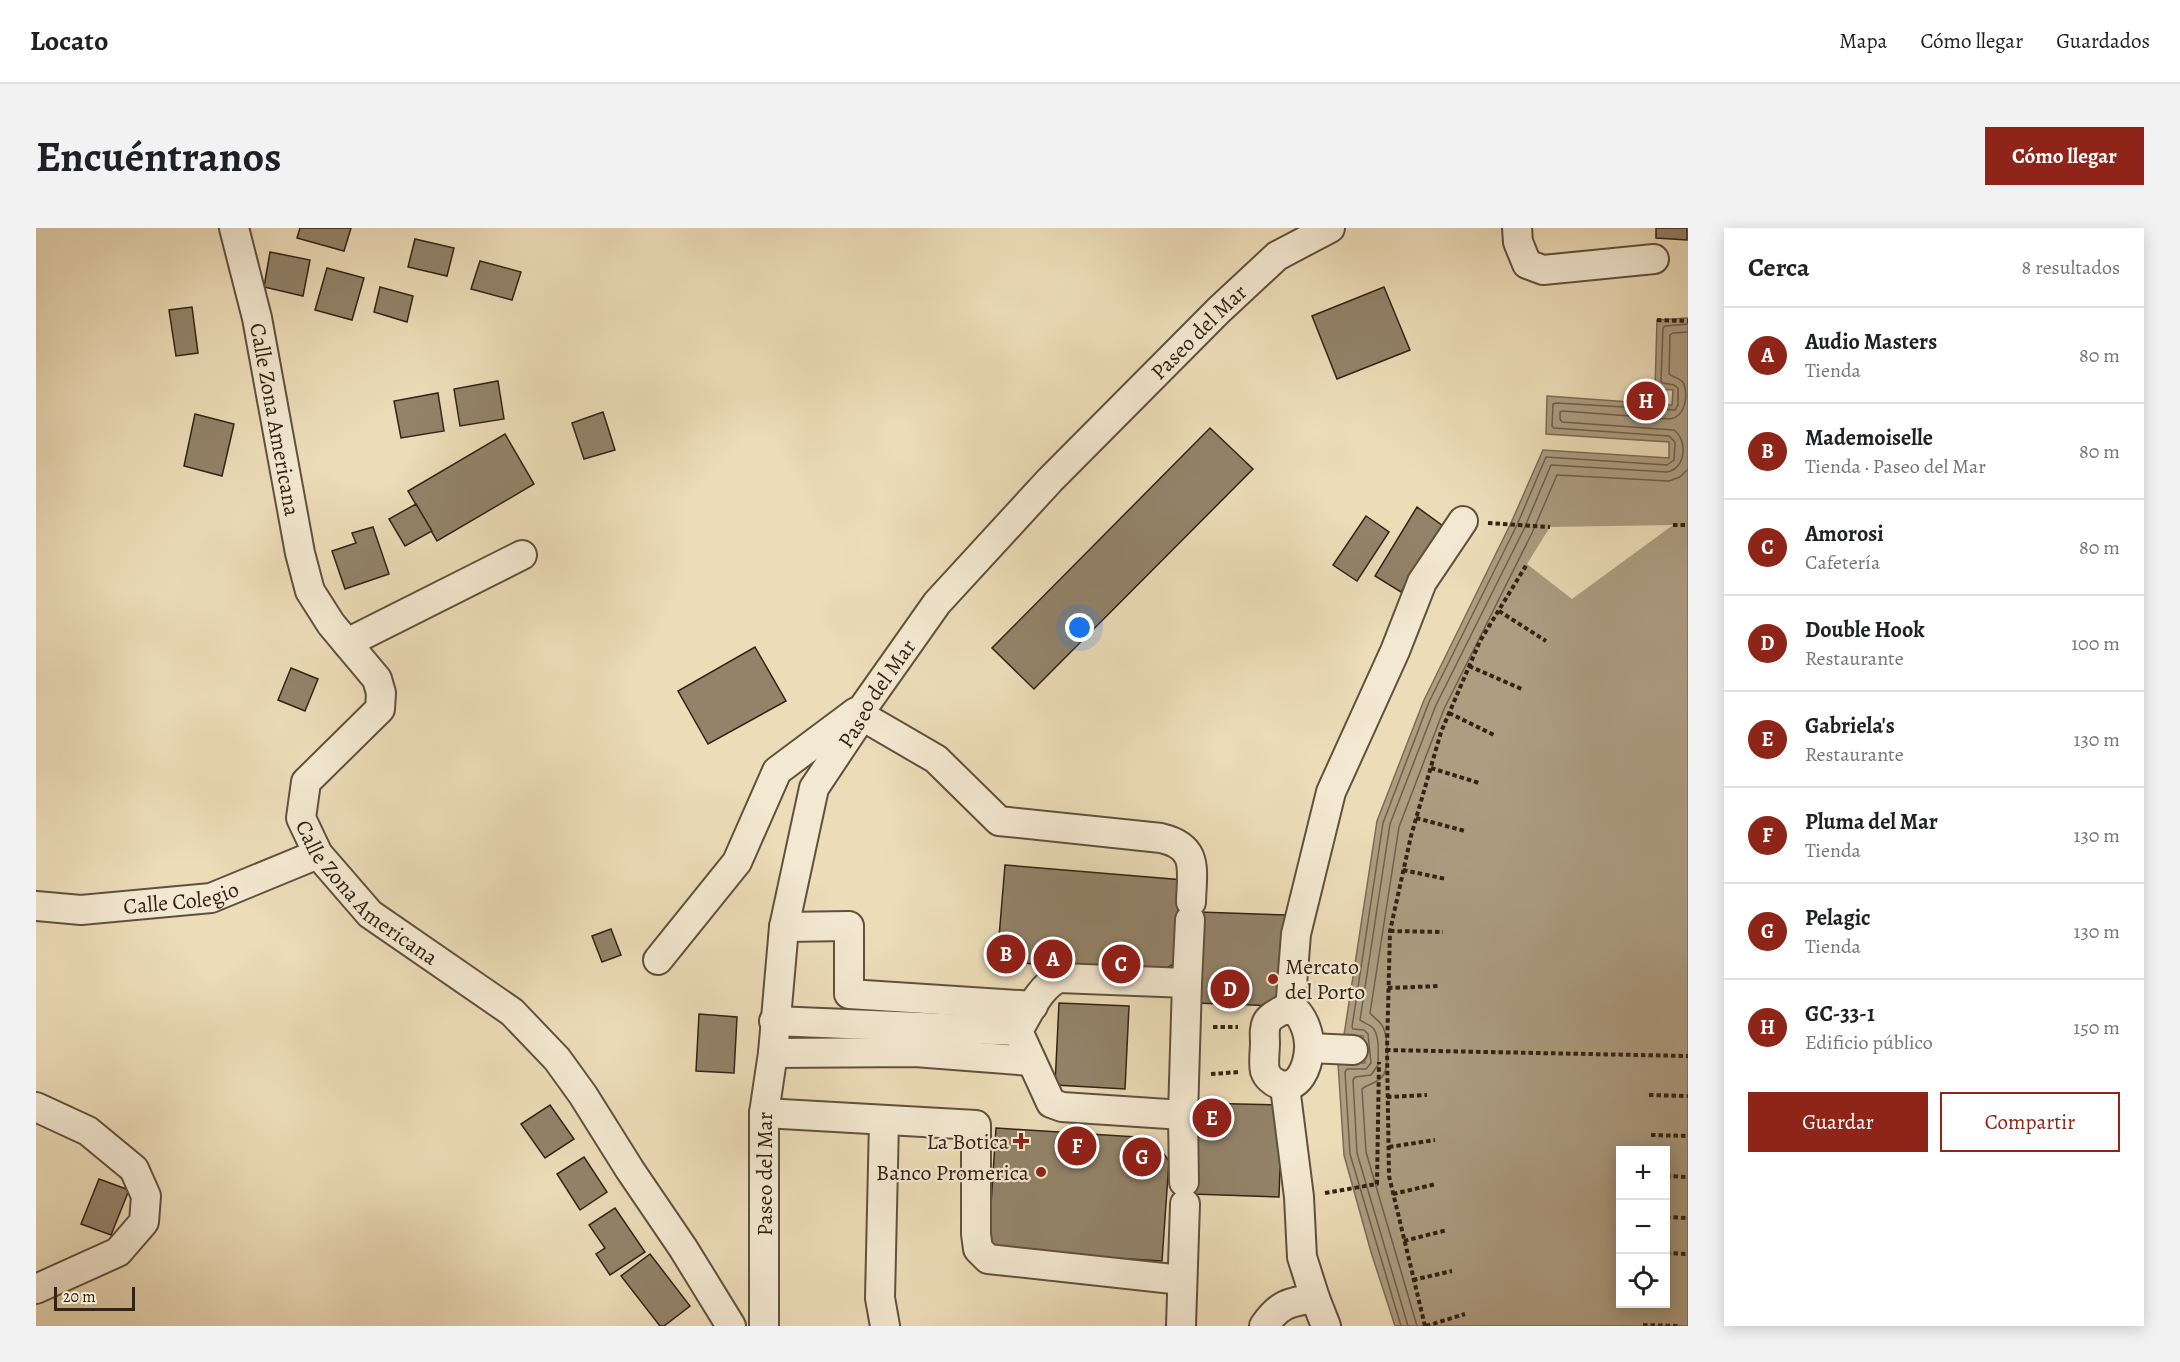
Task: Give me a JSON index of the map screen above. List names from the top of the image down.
{
  "streets": {
    "street": ["Paseo del Mar", "Calle Zona Americana", "Calle Colegio"]
  },
  "crossings": [
    ["Calle Zona Americana", "Calle Colegio"]
  ],
  "places": {
    "other": ["Mercato del Porto", "Banco Promerica"],
    "health": ["La Botica"]
  },
  "scale_bar": "20 m",
  "page": {
    "header": "Locato",
    "nav": ["Mapa", "Cómo llegar", "Guardados"],
    "buttons": [
      "Cómo llegar",
      ["Guardar", "Compartir"]
    ],
    "title": "Encuéntranos",
    "heading": ["Cerca", "8 resultados"],
    "list": [
      {
        "mark": "A",
        "name": "Audio Masters",
        "note": "Tienda",
        "value": "80 m"
      },
      {
        "mark": "B",
        "name": "Mademoiselle",
        "note": "Tienda · Paseo del Mar",
        "value": "80 m"
      },
      {
        "mark": "C",
        "name": "Amorosi",
        "note": "Cafetería",
        "value": "80 m"
      },
      {
        "mark": "D",
        "name": "Double Hook",
        "note": "Restaurante",
        "value": "100 m"
      },
      {
        "mark": "E",
        "name": "Gabriela's",
        "note": "Restaurante",
        "value": "130 m"
      },
      {
        "mark": "F",
        "name": "Pluma del Mar",
        "note": "Tienda",
        "value": "130 m"
      },
      {
        "mark": "G",
        "name": "Pelagic",
        "note": "Tienda",
        "value": "130 m"
      },
      {
        "mark": "H",
        "name": "GC-33-1",
        "note": "Edificio público",
        "value": "150 m"
      }
    ],
    "pins": [
      "H",
      "B",
      "A",
      "C",
      "D",
      "E",
      "F",
      "G"
    ],
    "map_buttons": ["+", "−"],
    "scale": "20 m"
  }
}
